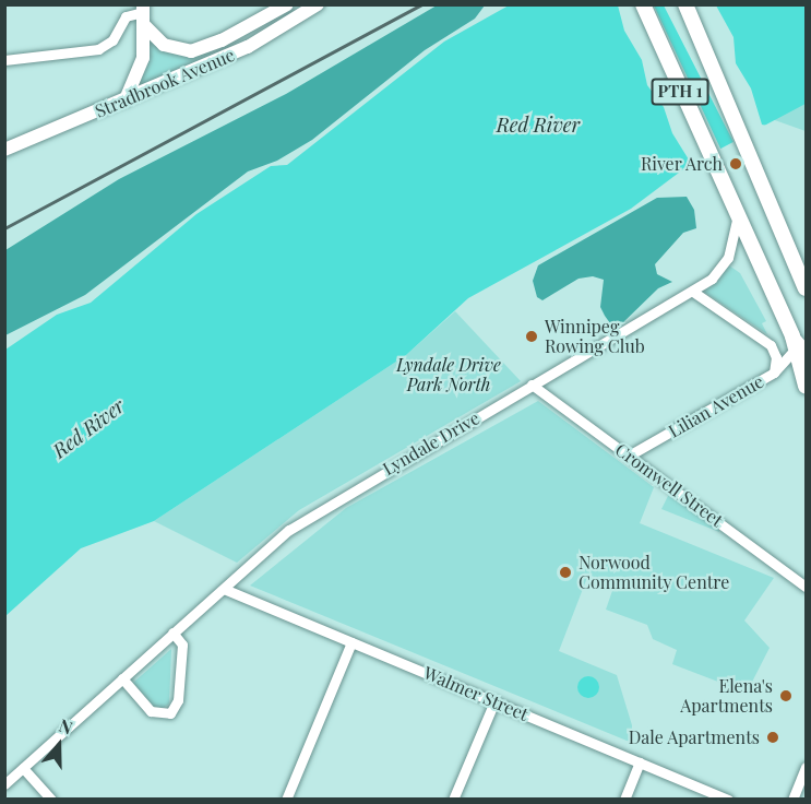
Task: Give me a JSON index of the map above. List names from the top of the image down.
{
  "streets": {
    "highway": ["PTH 1"],
    "main road": ["Stradbrook Avenue"],
    "street": [
      "Lilian Avenue",
      "Lyndale Drive",
      "Cromwell Street",
      "Walmer Street"
    ]
  },
  "crossings": [
    ["PTH 1", "Lilian Avenue"],
    ["PTH 1", "Lyndale Drive"],
    ["Lilian Avenue", "Cromwell Street"],
    ["Lyndale Drive", "Cromwell Street"],
    ["Lyndale Drive", "Walmer Street"]
  ],
  "water": ["Red River"],
  "parks": ["Lyndale Drive Park North"],
  "places": [
    "River Arch",
    "Winnipeg Rowing Club",
    "Norwood Community Centre",
    "Elena's Apartments",
    "Dale Apartments"
  ],
  "north": "top"
}
